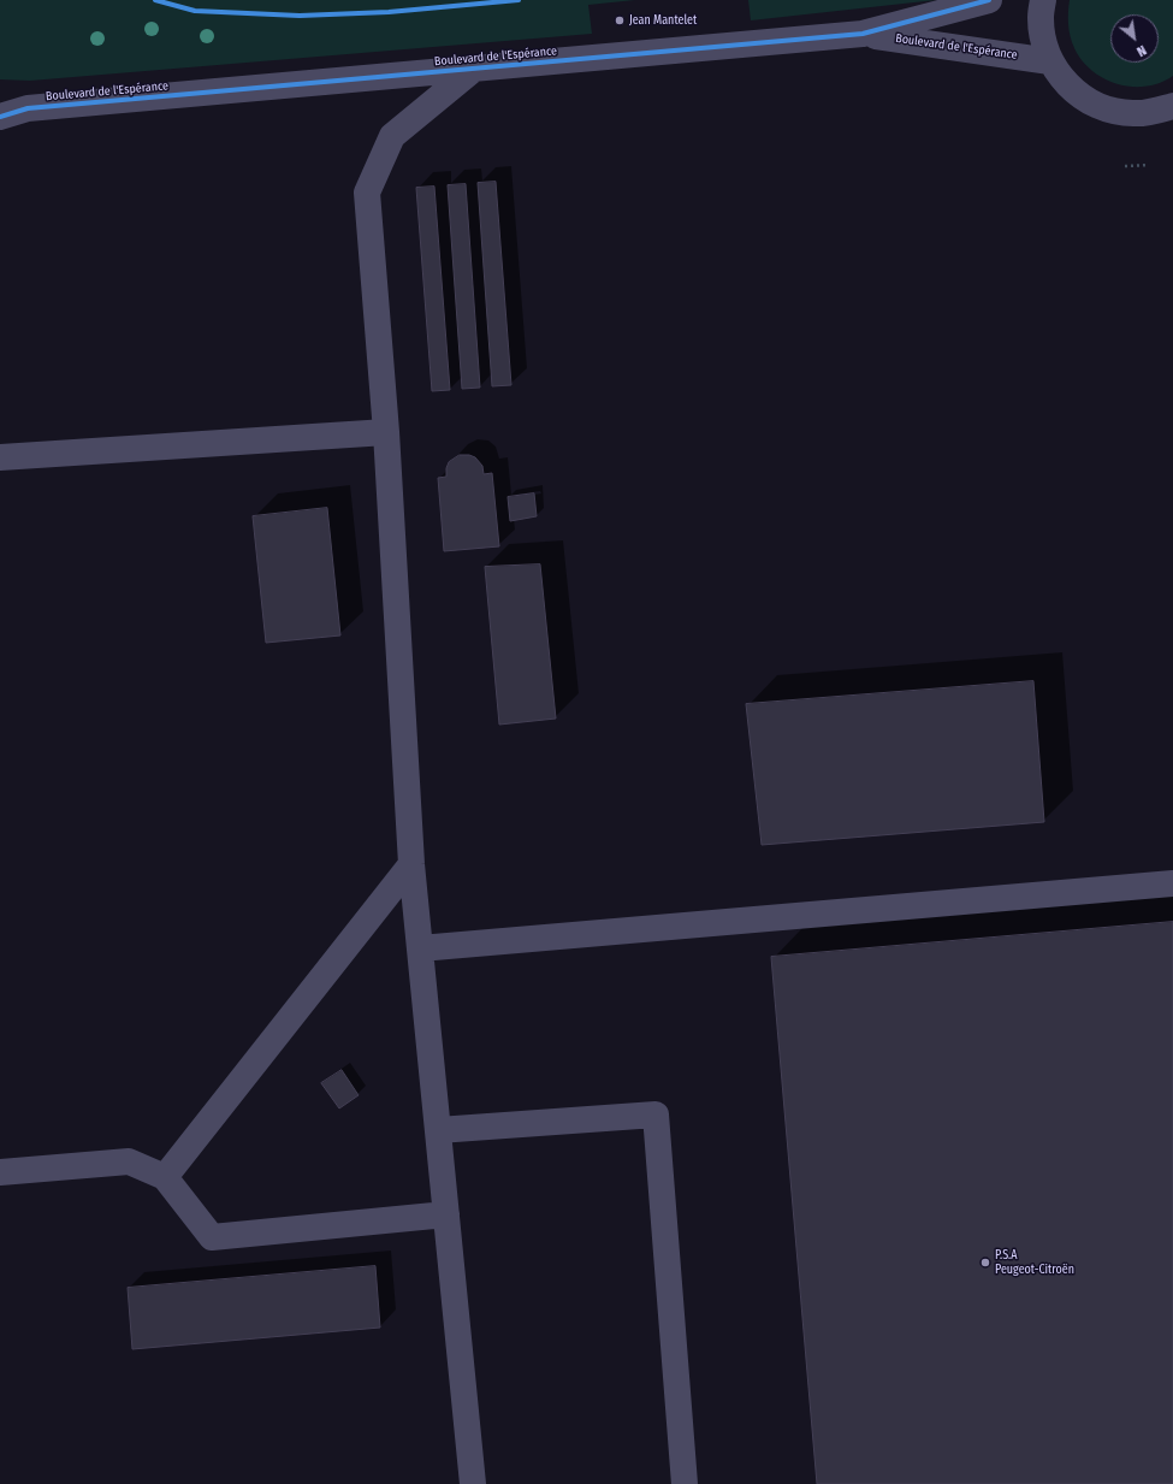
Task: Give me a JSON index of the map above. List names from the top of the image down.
{
  "streets": {
    "street": ["Boulevard de l'Espérance"]
  },
  "places": ["Jean Mantelet", "P.S.A Peugeot-Citroën"],
  "north": "bottom right"
}
